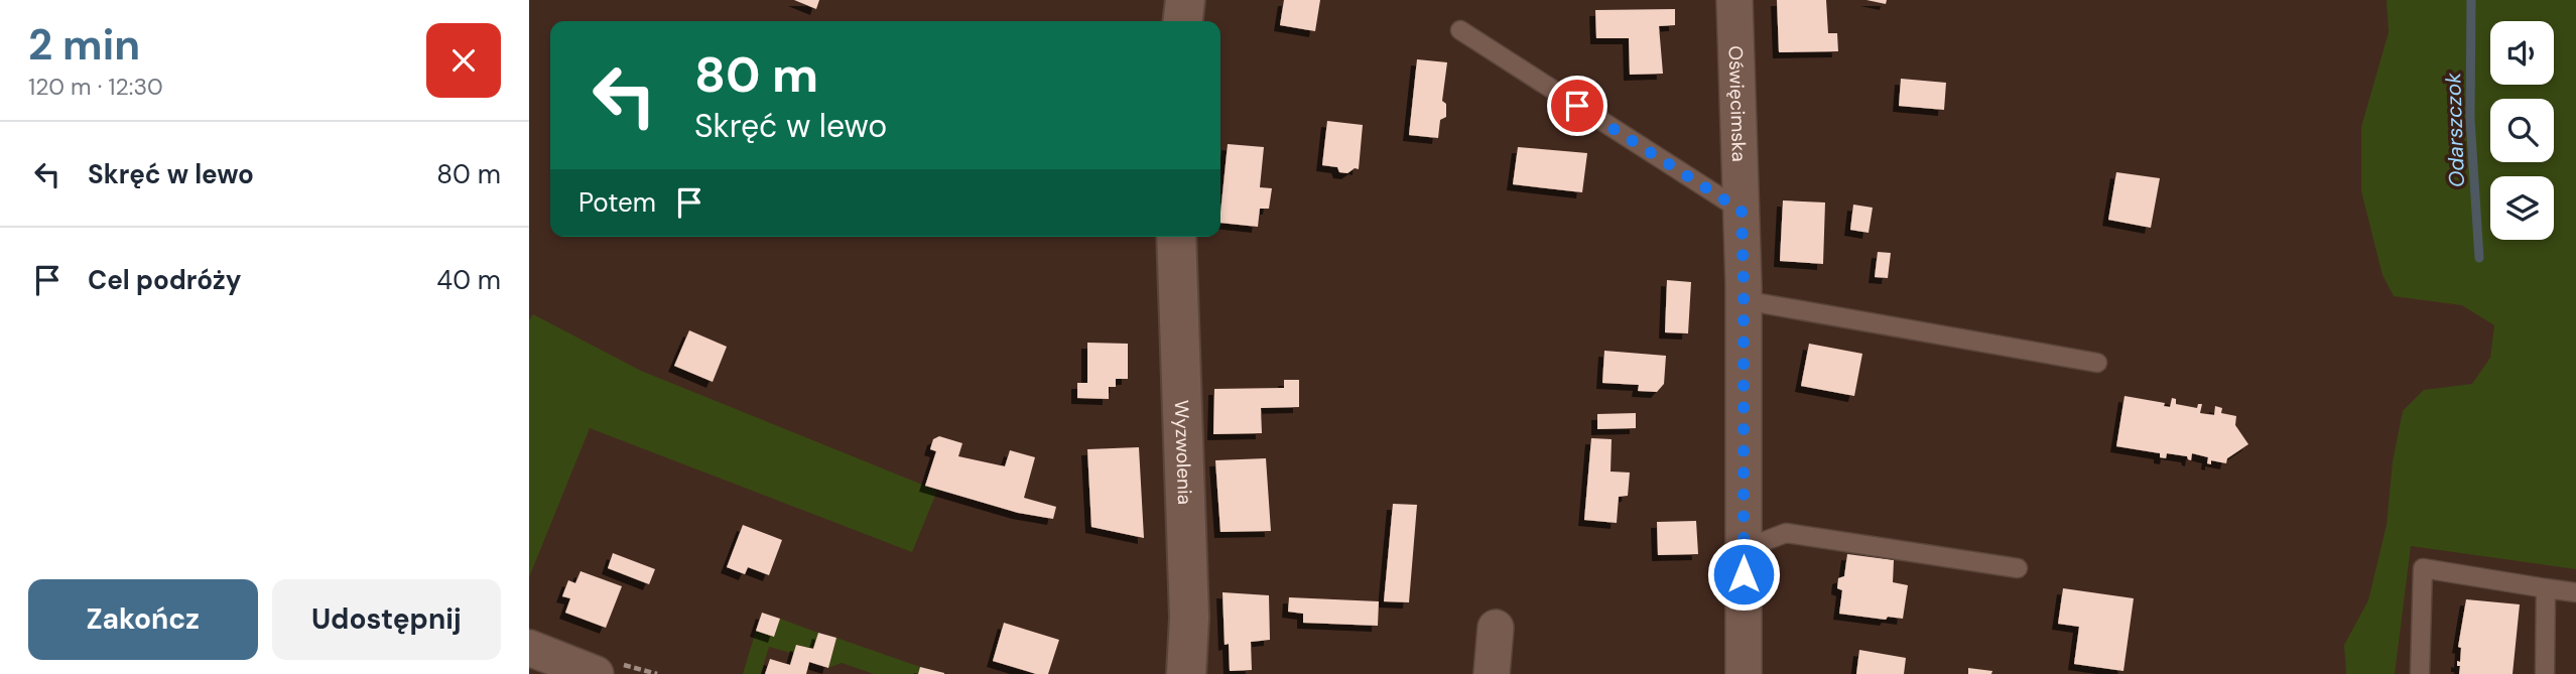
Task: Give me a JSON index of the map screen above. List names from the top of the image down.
{
  "streets": {
    "street": ["Oświęcimska", "Wyzwolenia"]
  },
  "water": ["Odarszczok"],
  "page": {
    "heading": ["2 min", "120 m · 12:30"],
    "turn": ["80 m", "Skręć w lewo"],
    "list": [
      {
        "name": "Skręć w lewo",
        "value": "80 m"
      },
      {
        "name": "Cel podróży",
        "value": "40 m"
      }
    ],
    "then": "Potem",
    "buttons": ["Zakończ", "Udostępnij"]
  }
}
